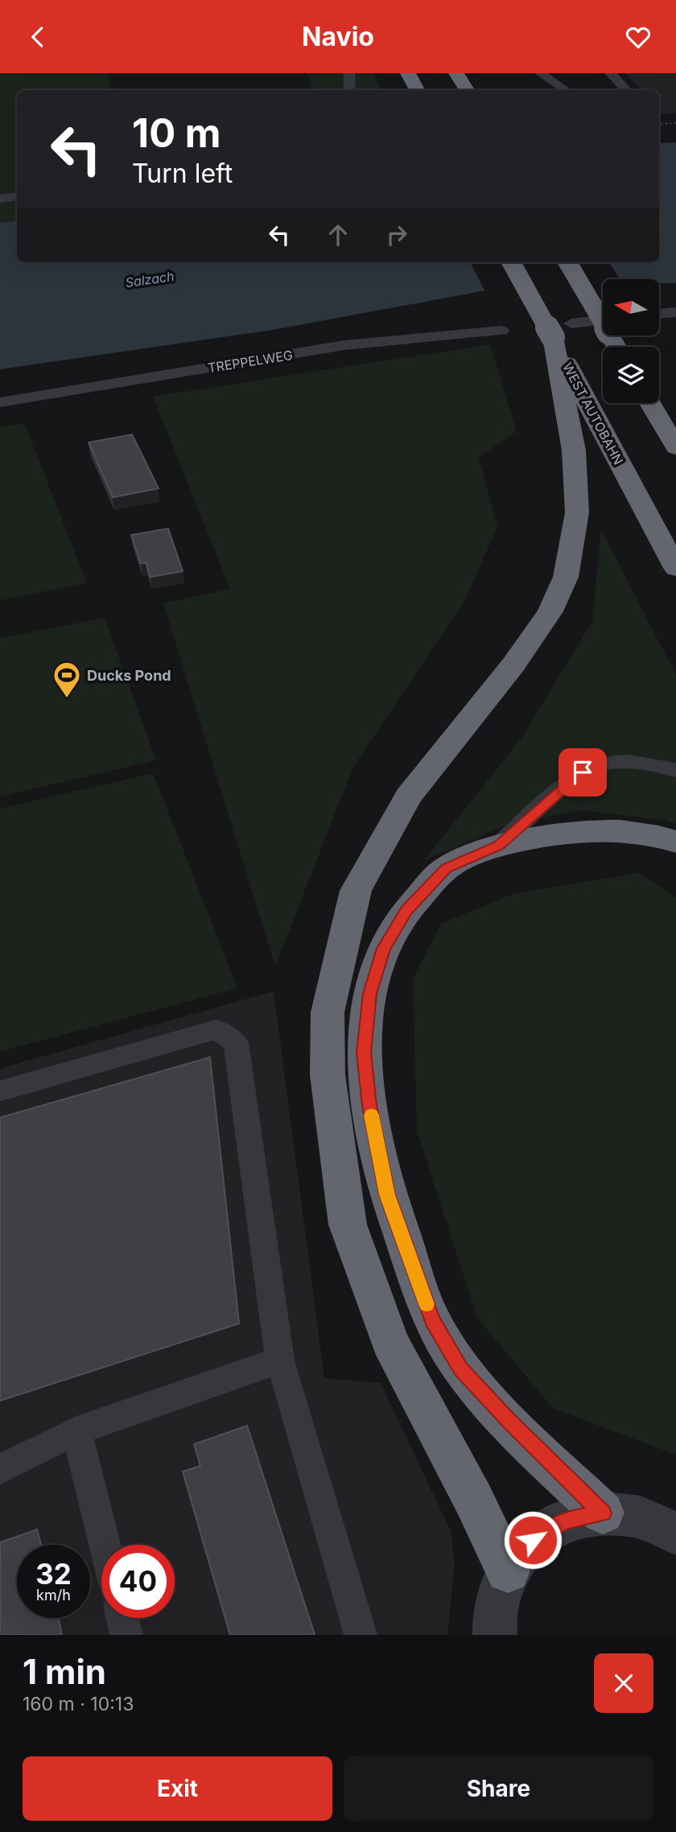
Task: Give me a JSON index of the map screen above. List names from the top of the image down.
{
  "streets": {
    "highway": ["WEST AUTOBAHN"],
    "lane": ["TREPPELWEG"]
  },
  "water": ["Salzach"],
  "places": {
    "sports": ["Ducks Pond"]
  },
  "north": "left",
  "page": {
    "header": "Navio",
    "turn": ["10 m", "Turn left"],
    "speed": "32 km/h",
    "limit": "40",
    "heading": ["1 min", "160 m · 10:13"],
    "buttons": ["Exit", "Share"]
  }
}
